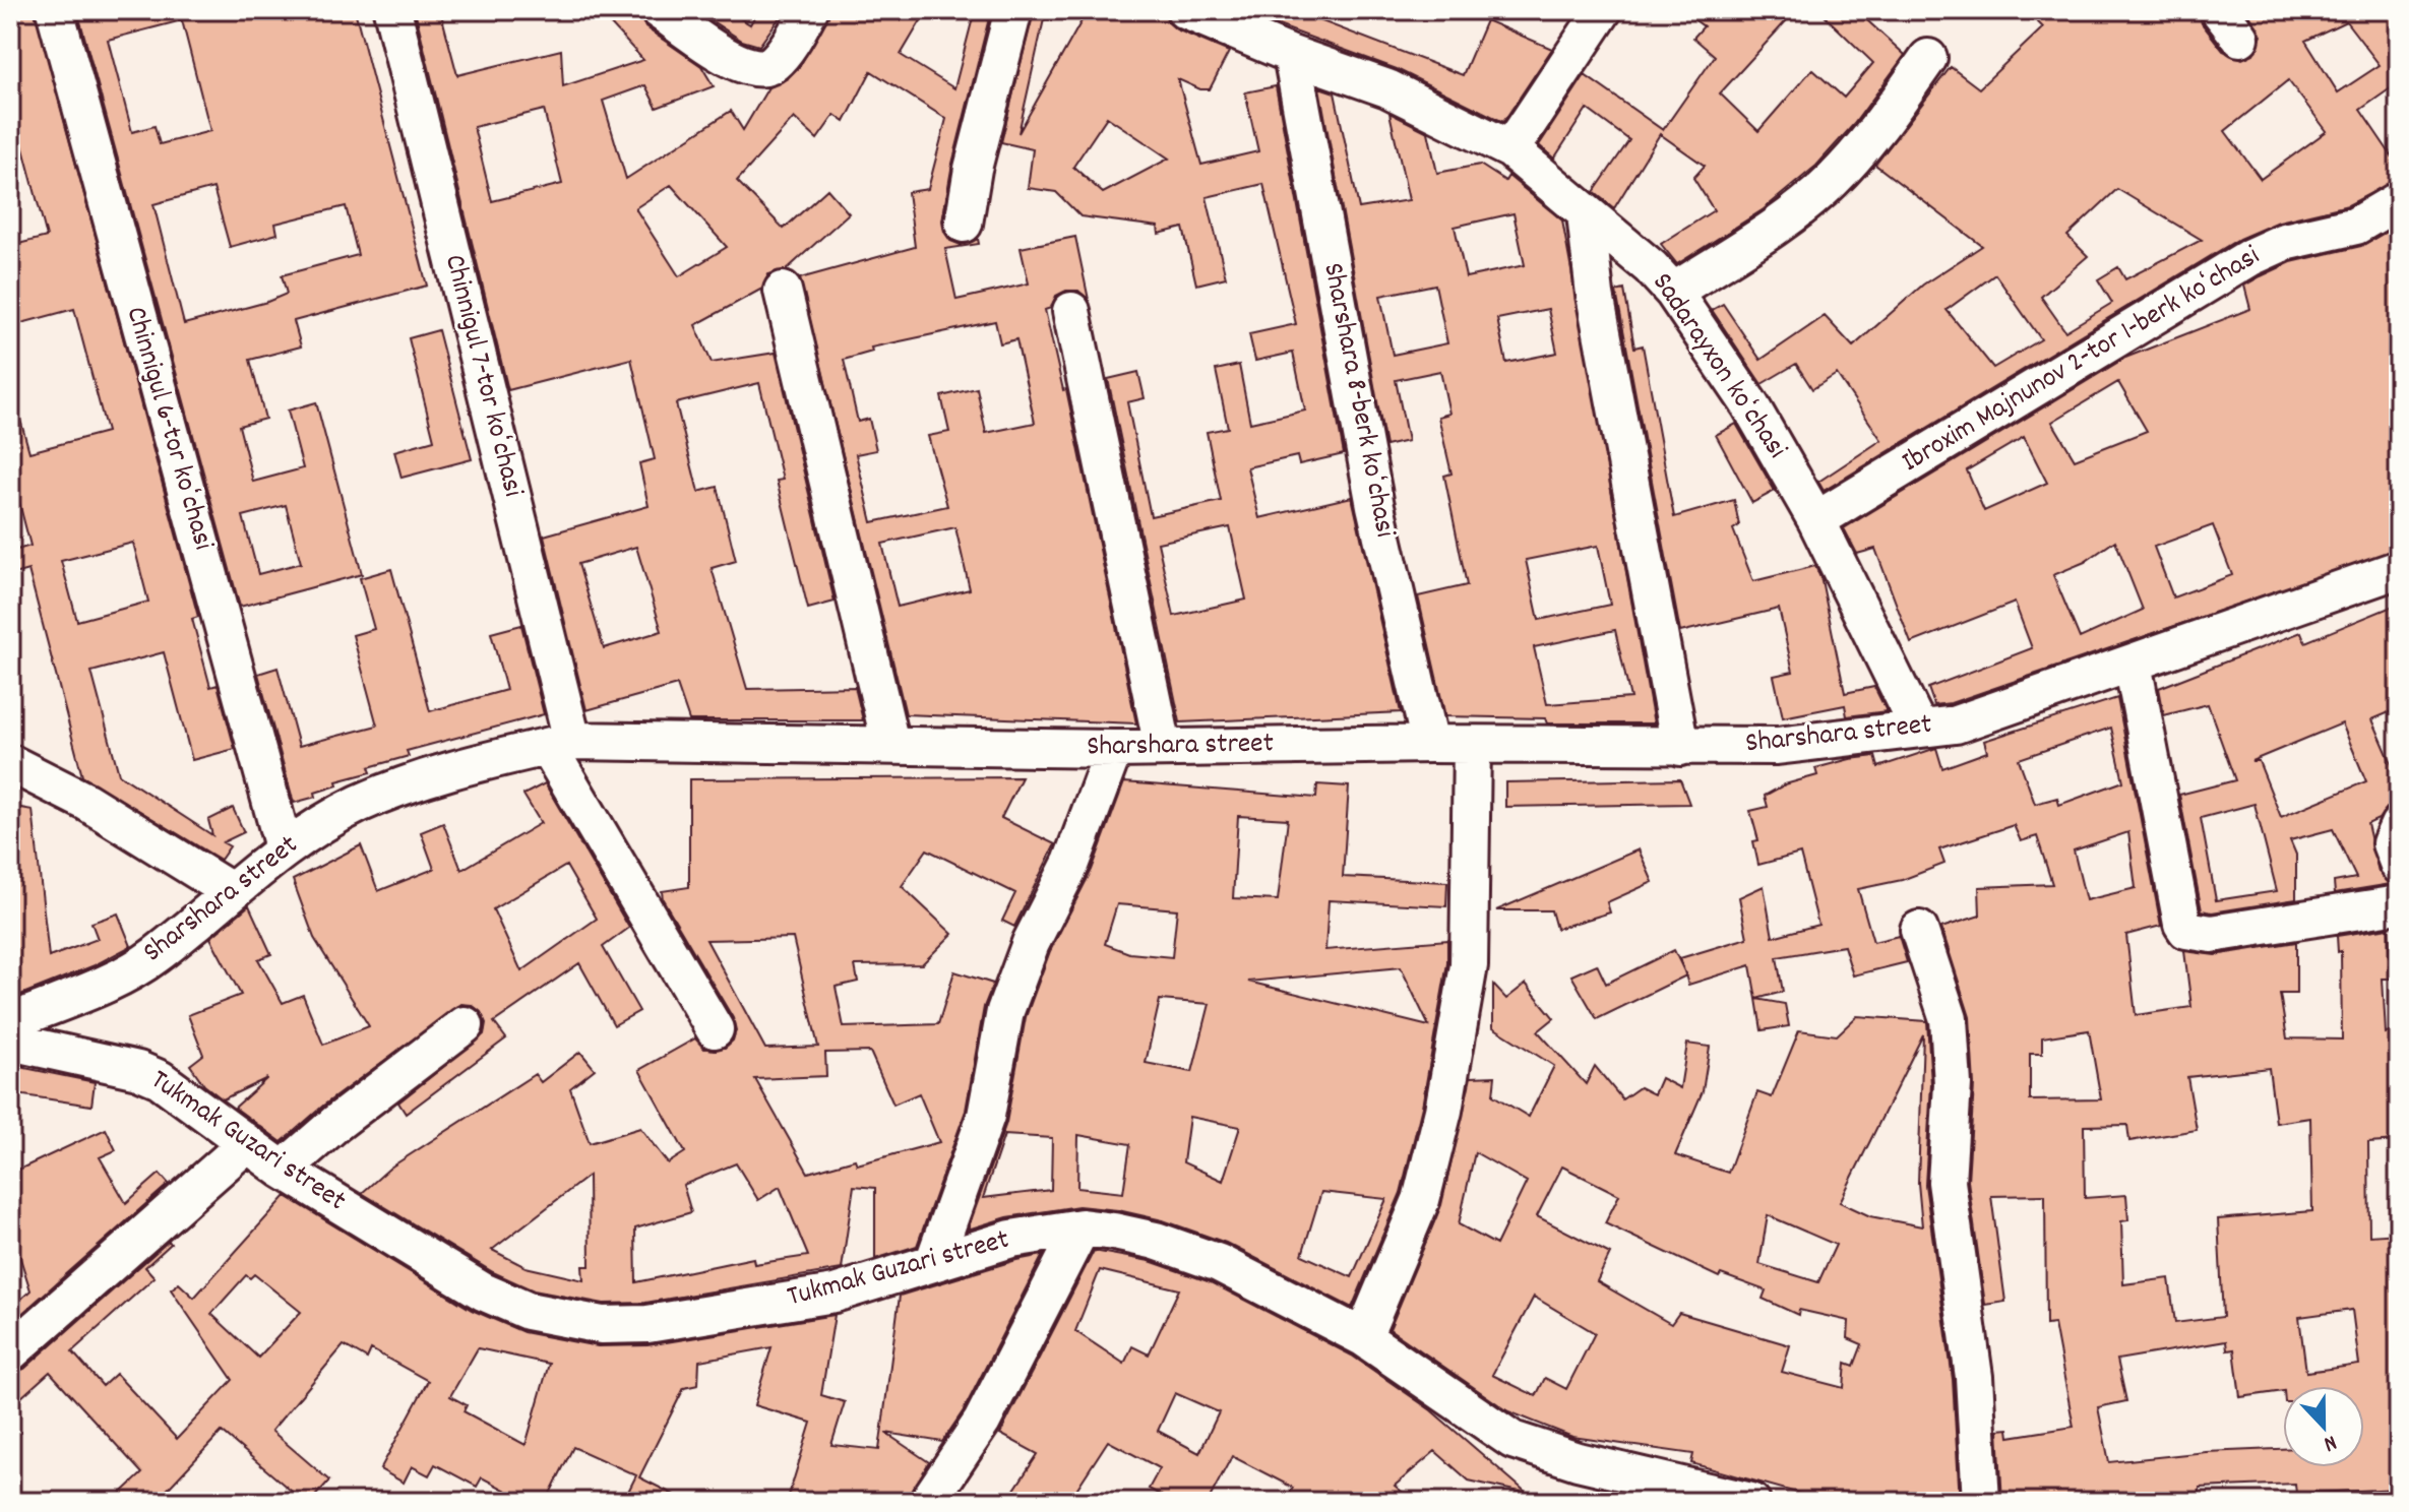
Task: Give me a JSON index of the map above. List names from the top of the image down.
{
  "streets": {
    "street": [
      "Ibroxim Majnunov 2-tor 1-berk koʻchasi",
      "Sadarayxon koʻchasi",
      "Chinnigul 7-tor koʻchasi",
      "Sharshara 8-berk koʻchasi",
      "Chinnigul 6-tor koʻchasi",
      "Sharshara street",
      "Tukmak Guzari street"
    ]
  },
  "crossings": [
    ["Ibroxim Majnunov 2-tor 1-berk koʻchasi", "Sadarayxon koʻchasi"],
    ["Sadarayxon koʻchasi", "Sharshara 8-berk koʻchasi"],
    ["Sadarayxon koʻchasi", "Sharshara street"],
    ["Chinnigul 7-tor koʻchasi", "Sharshara street"],
    ["Sharshara 8-berk koʻchasi", "Sharshara street"],
    ["Chinnigul 6-tor koʻchasi", "Sharshara street"]
  ],
  "north": "bottom"
}
